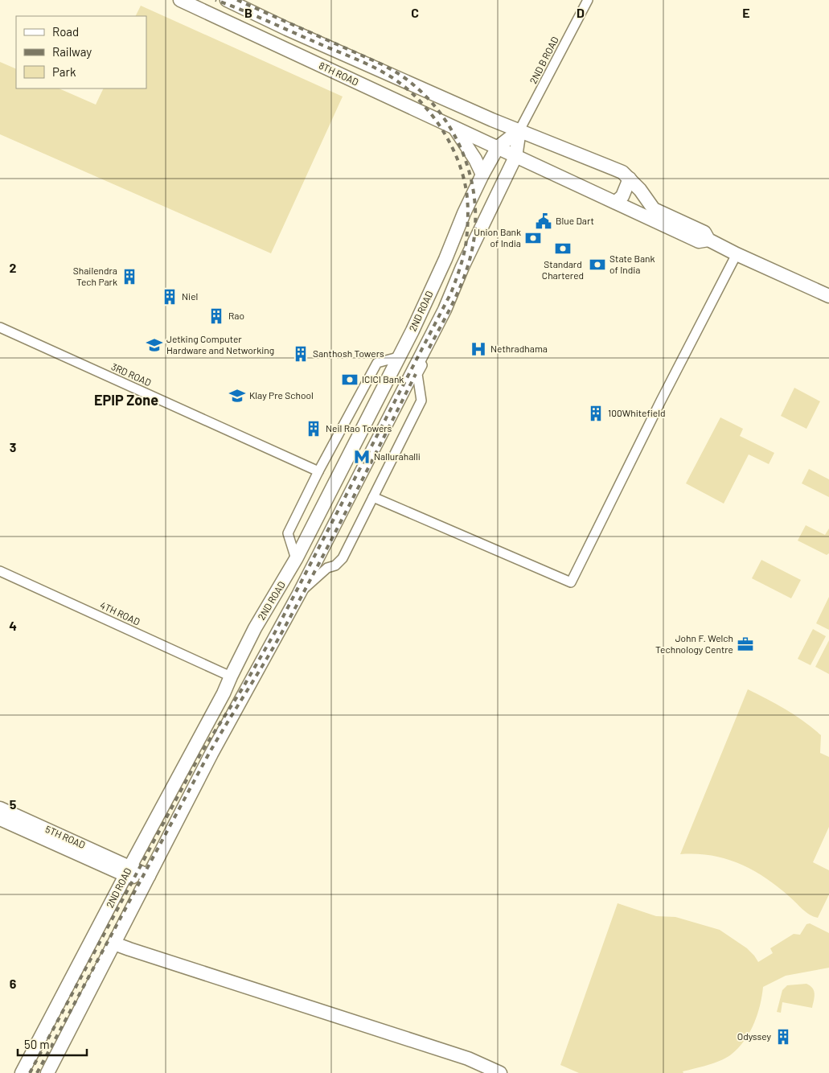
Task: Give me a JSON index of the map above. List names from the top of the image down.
{
  "streets": {
    "main road": ["8TH ROAD", "2ND ROAD", "5TH ROAD"],
    "street": ["2ND B ROAD", "3RD ROAD", "4TH ROAD"]
  },
  "crossings": [
    ["2ND B ROAD", "8TH ROAD"],
    ["2ND B ROAD", "2ND ROAD"],
    ["8TH ROAD", "2ND ROAD"],
    ["2ND ROAD", "4TH ROAD"],
    ["2ND ROAD", "5TH ROAD"]
  ],
  "districts": ["EPIP Zone"],
  "places": {
    "public building": ["Blue Dart"],
    "bank": [
      "Union Bank of India",
      "Standard Chartered",
      "State Bank of India",
      "ICICI Bank"
    ],
    "building": [
      "Shailendra Tech Park",
      "Niel",
      "Rao",
      "Santhosh Towers",
      "100Whitefield",
      "Neil Rao Towers",
      "Odyssey"
    ],
    "school or university": ["Jetking Computer Hardware and Networking", "Klay Pre School"],
    "hospital": ["Nethradhama"],
    "metro station": ["Nallurahalli"],
    "office": ["John F. Welch Technology Centre"]
  },
  "legend": ["Road", "Railway", "Park"],
  "scale_bar": "50 m",
  "grid": {
    "columns": [
      "B",
      "C",
      "D",
      "E"
    ],
    "rows": [
      "2",
      "3",
      "4",
      "5",
      "6"
    ]
  }
}
